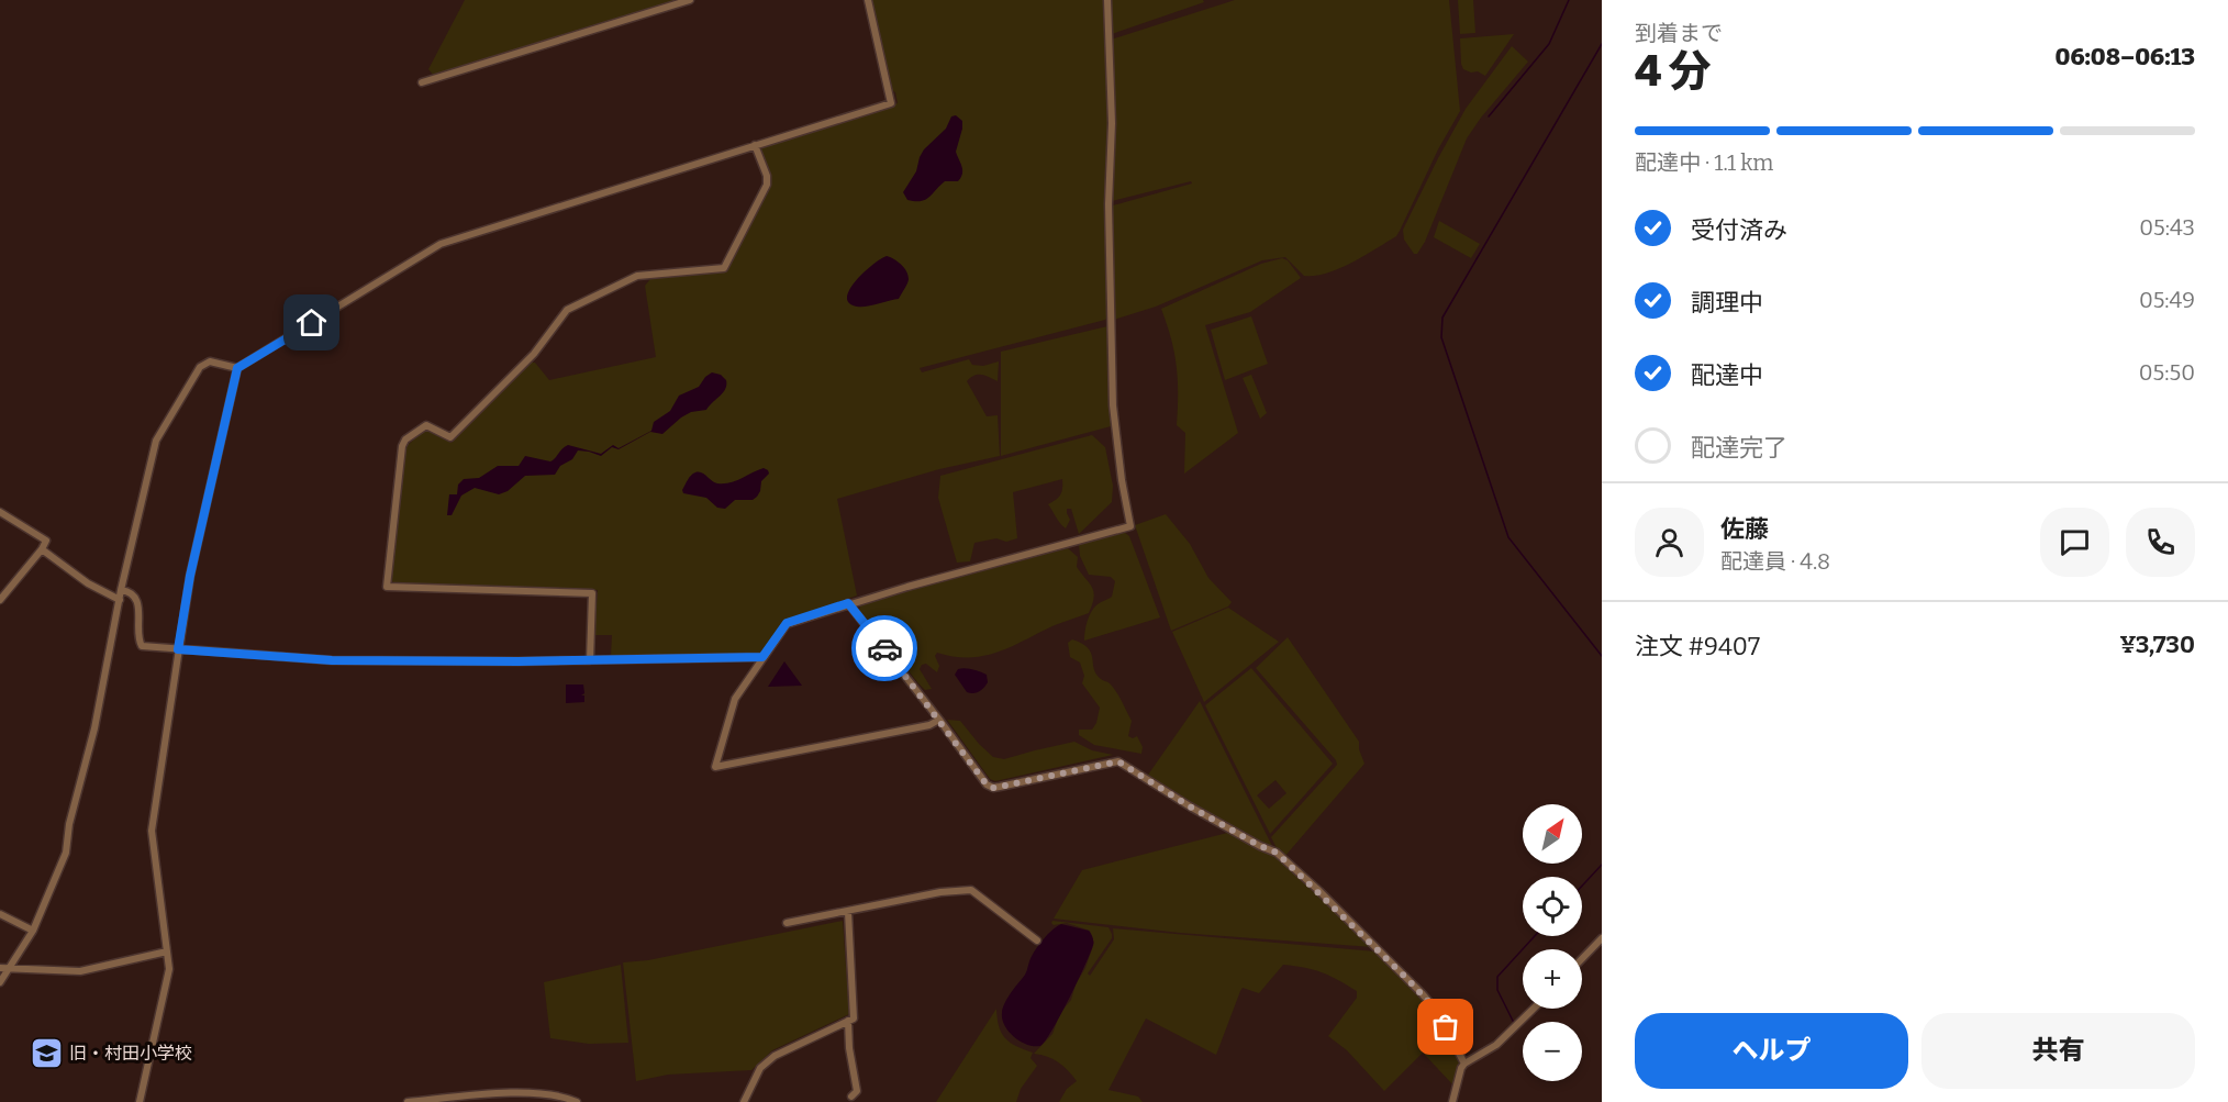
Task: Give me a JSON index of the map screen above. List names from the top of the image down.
{
  "places": {
    "school or university": ["旧・村田小学校"]
  },
  "north": "top right",
  "page": {
    "heading": ["4 分", "到着まで", "06:08–06:13"],
    "panel": [
      "佐藤",
      "配達員 · 4.8",
      "注文 #9407",
      "¥3,730"
    ],
    "bar": "配達中 · 1.1 km",
    "list": [
      ["受付済み", "05:43"],
      ["調理中", "05:49"],
      ["配達中", "05:50"],
      "配達完了"
    ],
    "map_buttons": ["+", "−"],
    "buttons": ["ヘルプ", "共有"]
  }
}
